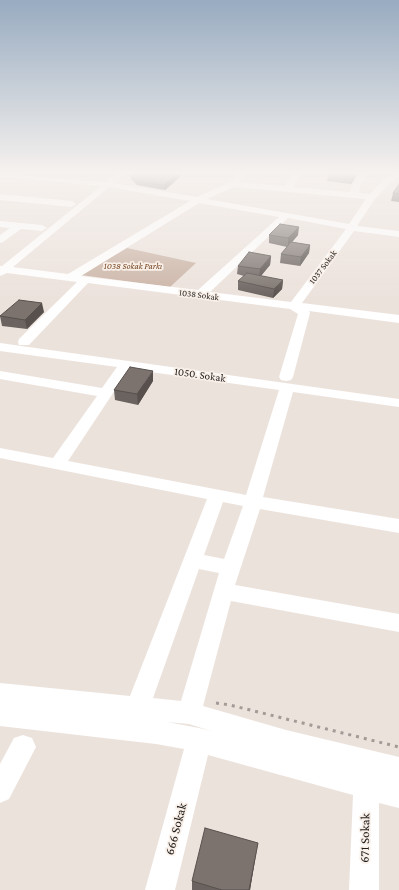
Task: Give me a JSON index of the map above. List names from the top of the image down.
{
  "streets": {
    "street": [
      "1037 Sokak",
      "1038 Sokak",
      "1050. Sokak",
      "666 Sokak",
      "671 Sokak"
    ]
  },
  "crossings": [
    ["1037 Sokak", "1038 Sokak"]
  ],
  "parks": ["1038 Sokak Parkı"]
}
